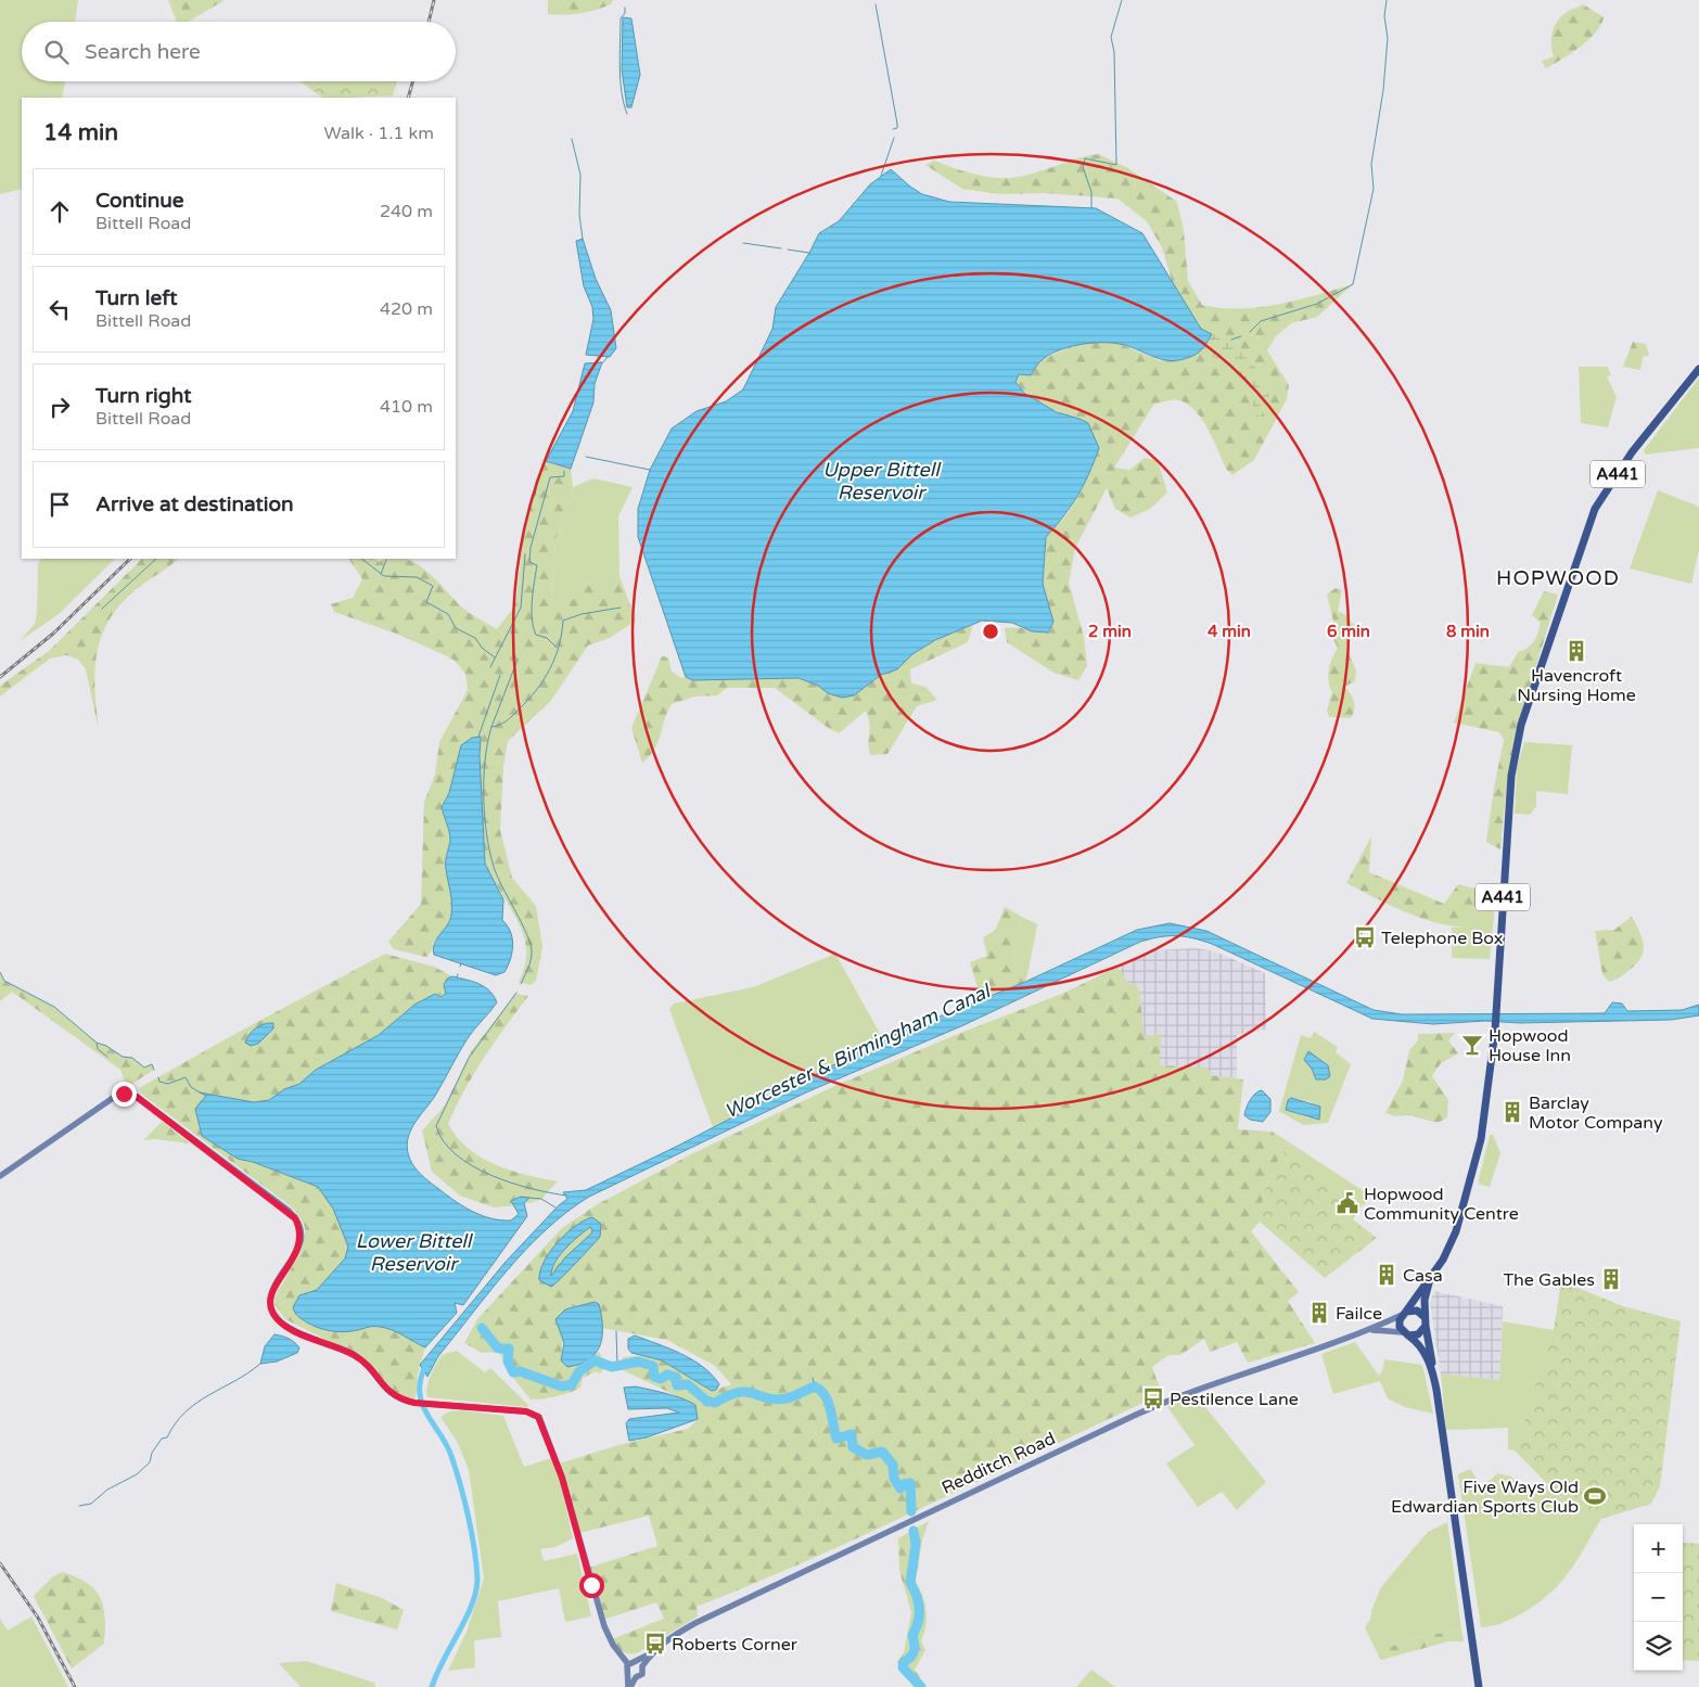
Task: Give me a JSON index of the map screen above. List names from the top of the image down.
{
  "streets": {
    "highway": ["A441", "Redditch Road"]
  },
  "crossings": [
    ["A441", "Redditch Road"]
  ],
  "districts": ["HOPWOOD"],
  "water": ["Upper Bittell Reservoir", "Worcester & Birmingham Canal", "Lower Bittell Reservoir"],
  "places": {
    "building": [
      "Havencroft Nursing Home",
      "Barclay Motor Company",
      "Casa",
      "The Gables",
      "Failce"
    ],
    "bus stop": ["Telephone Box", "Pestilence Lane", "Roberts Corner"],
    "bar": ["Hopwood House Inn"],
    "public building": ["Hopwood Community Centre"],
    "sports": ["Five Ways Old Edwardian Sports Club"]
  },
  "page": {
    "search": "Search here",
    "heading": ["14 min", "Walk · 1.1 km"],
    "list": [
      ["Continue", "Bittell Road", "240 m"],
      ["Turn left", "Bittell Road", "420 m"],
      ["Turn right", "Bittell Road", "410 m"],
      "Arrive at destination"
    ],
    "map_buttons": ["+", "−"]
  },
  "rings": [
    "2 min",
    "4 min",
    "6 min",
    "8 min"
  ]
}
